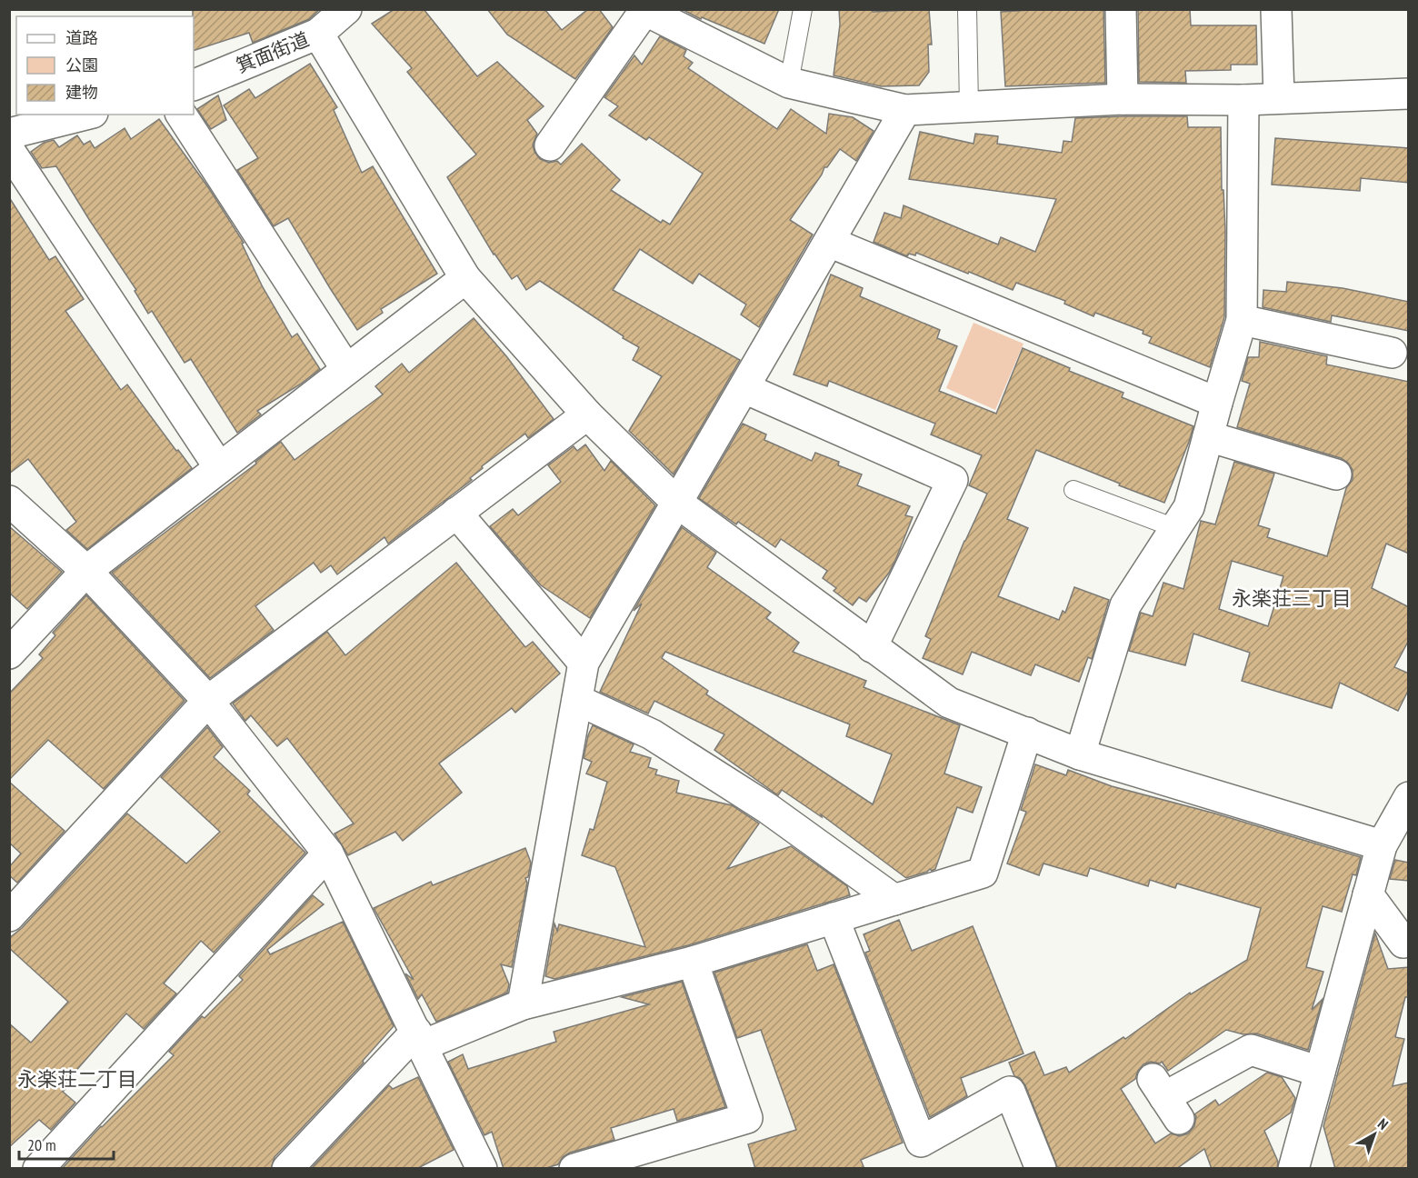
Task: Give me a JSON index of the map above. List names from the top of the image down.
{
  "streets": {
    "street": ["箕面街道"]
  },
  "districts": ["永楽荘三丁目", "永楽荘二丁目"],
  "legend": ["道路", "公園", "建物"],
  "scale_bar": "20 m",
  "north": "top right"
}
